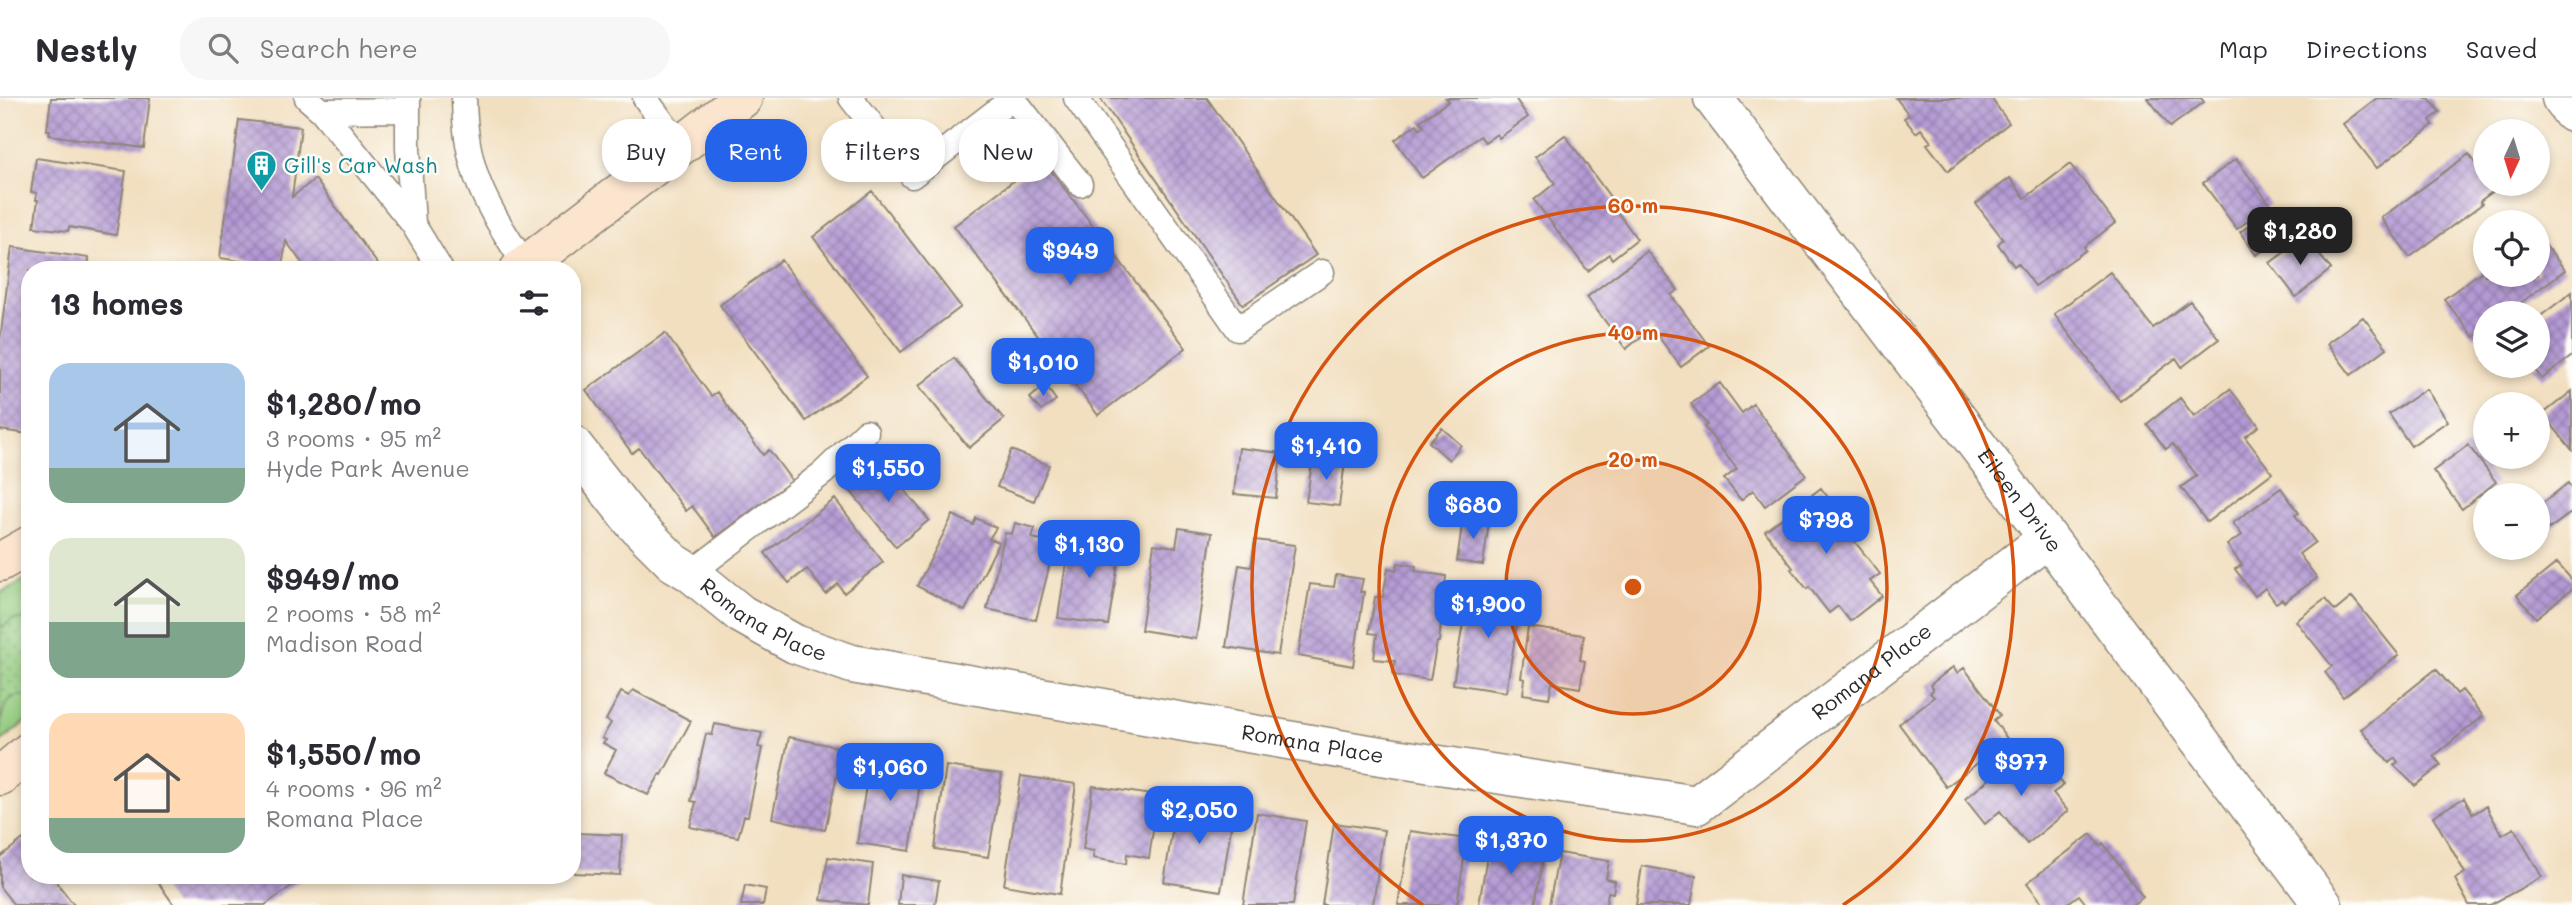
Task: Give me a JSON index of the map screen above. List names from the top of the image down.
{
  "streets": {
    "street": ["Eileen Drive", "Romana Place"]
  },
  "crossings": [
    ["Eileen Drive", "Romana Place"]
  ],
  "places": {
    "building": ["Gill's Car Wash"]
  },
  "north": "bottom",
  "page": {
    "header": "Nestly",
    "search": "Search here",
    "nav": ["Map", "Directions", "Saved"],
    "map_buttons": ["+", "−"],
    "chip": [
      "Buy",
      "Rent",
      "Filters",
      "New"
    ],
    "price": [
      "$1,280",
      "$949",
      "$1,010",
      "$1,410",
      "$1,550",
      "$680",
      "$798",
      "$1,130",
      "$1,900",
      "$977",
      "$1,060",
      "$2,050",
      "$1,370"
    ],
    "heading": "13 homes",
    "list": [
      {
        "name": "$1,280/mo",
        "note": "3 rooms · 95 m² · Hyde Park Avenue"
      },
      {
        "name": "$949/mo",
        "note": "2 rooms · 58 m² · Madison Road"
      },
      {
        "name": "$1,550/mo",
        "note": "4 rooms · 96 m² · Romana Place"
      }
    ]
  },
  "rings": ["60 m", "40 m", "20 m"]
}
